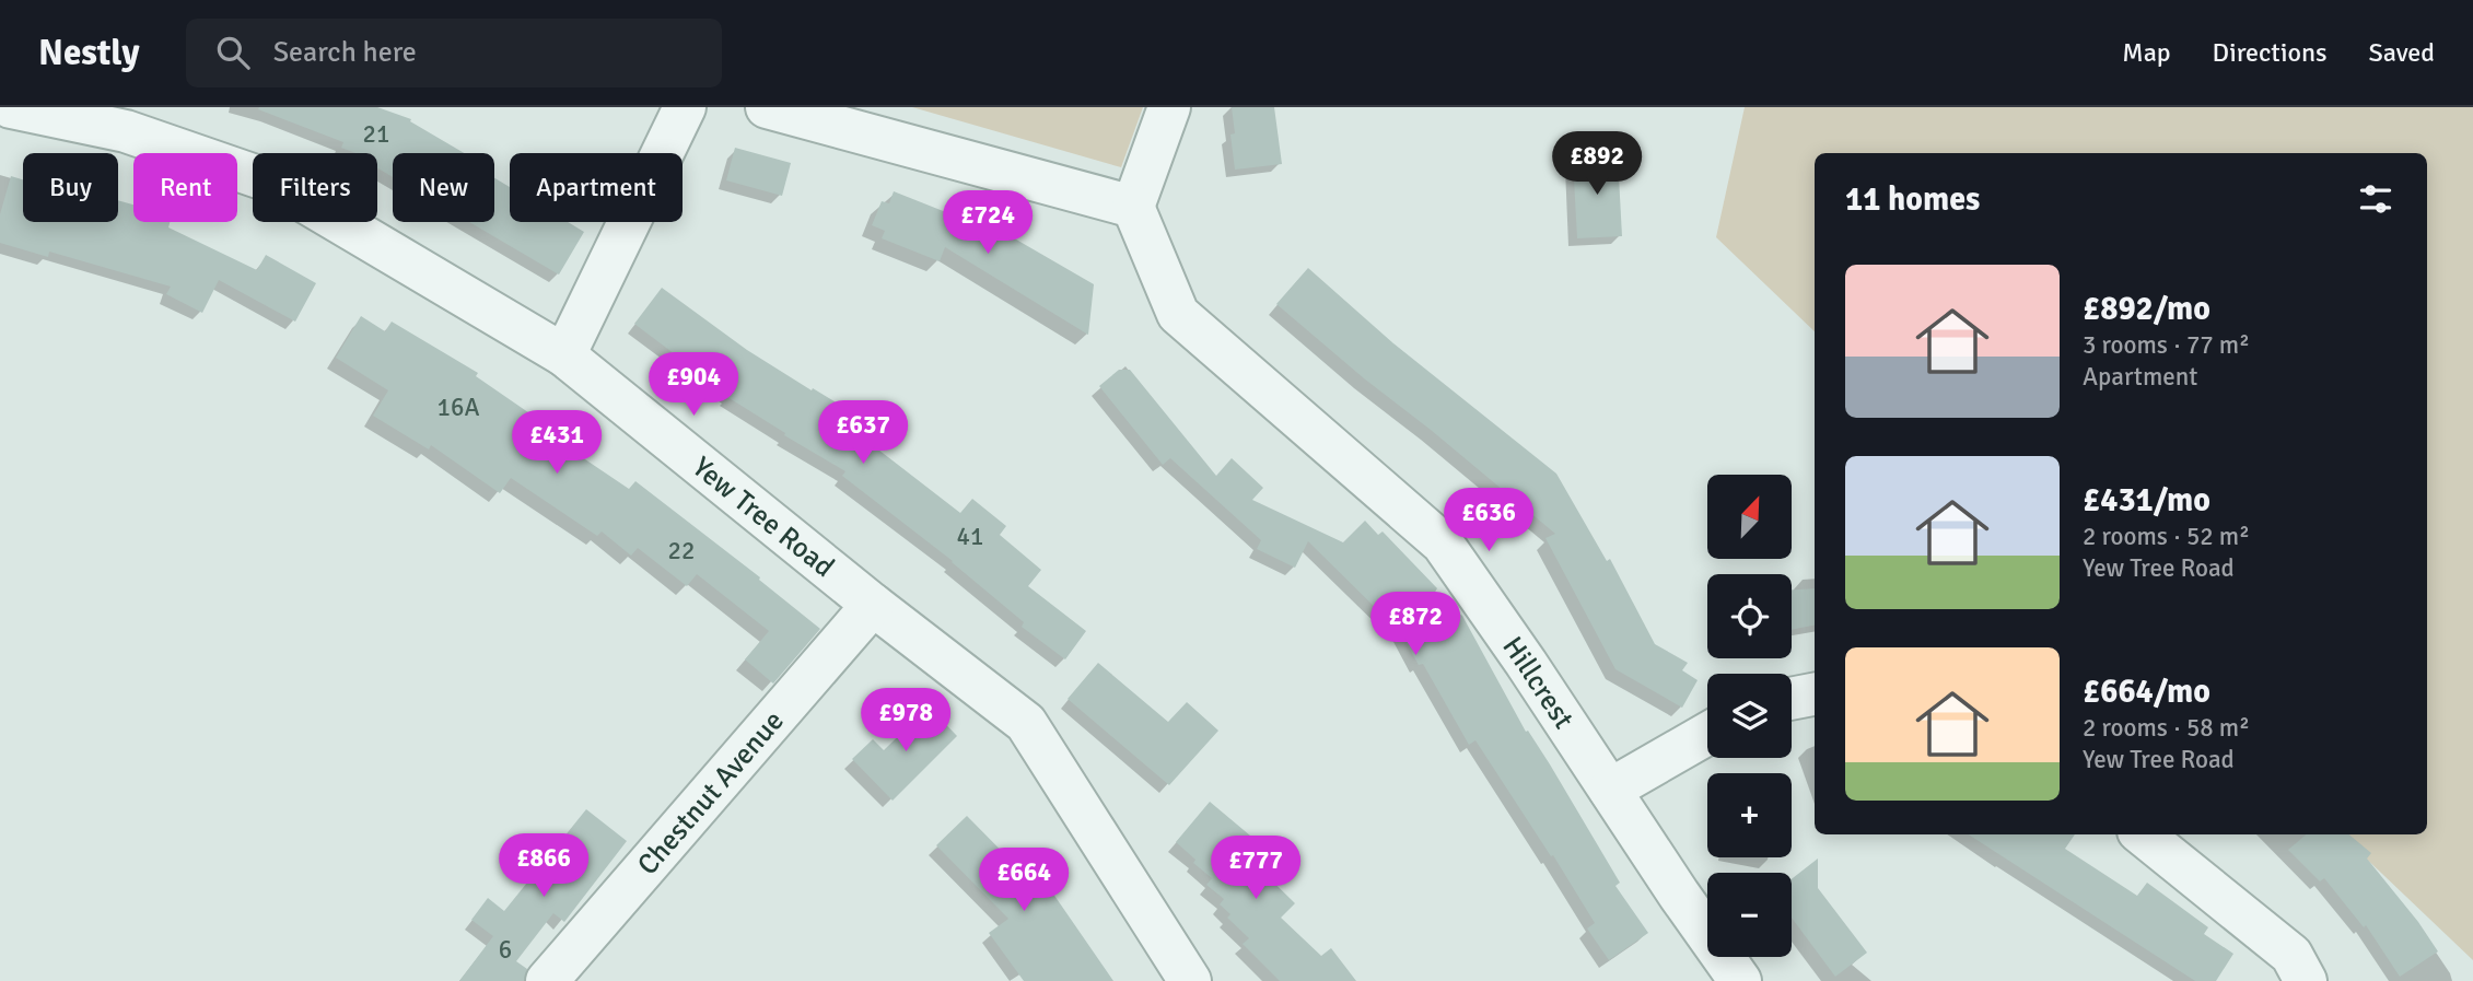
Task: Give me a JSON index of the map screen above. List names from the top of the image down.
{
  "streets": {
    "street": ["Yew Tree Road", "Hillcrest", "Chestnut Avenue"]
  },
  "crossings": [
    ["Yew Tree Road", "Chestnut Avenue"]
  ],
  "house_numbers": [
    "21",
    "16A",
    "41",
    "22",
    "6"
  ],
  "north": "top right",
  "page": {
    "header": "Nestly",
    "search": "Search here",
    "nav": ["Map", "Directions", "Saved"],
    "price": [
      "£892",
      "£724",
      "£904",
      "£637",
      "£431",
      "£636",
      "£872",
      "£978",
      "£866",
      "£777",
      "£664"
    ],
    "chip": [
      "Buy",
      "Rent",
      "Filters",
      "New",
      "Apartment"
    ],
    "heading": "11 homes",
    "list": [
      {
        "name": "£892/mo",
        "note": "3 rooms · 77 m² · Apartment"
      },
      {
        "name": "£431/mo",
        "note": "2 rooms · 52 m² · Yew Tree Road"
      },
      {
        "name": "£664/mo",
        "note": "2 rooms · 58 m² · Yew Tree Road"
      }
    ],
    "map_buttons": ["+", "−"]
  }
}
